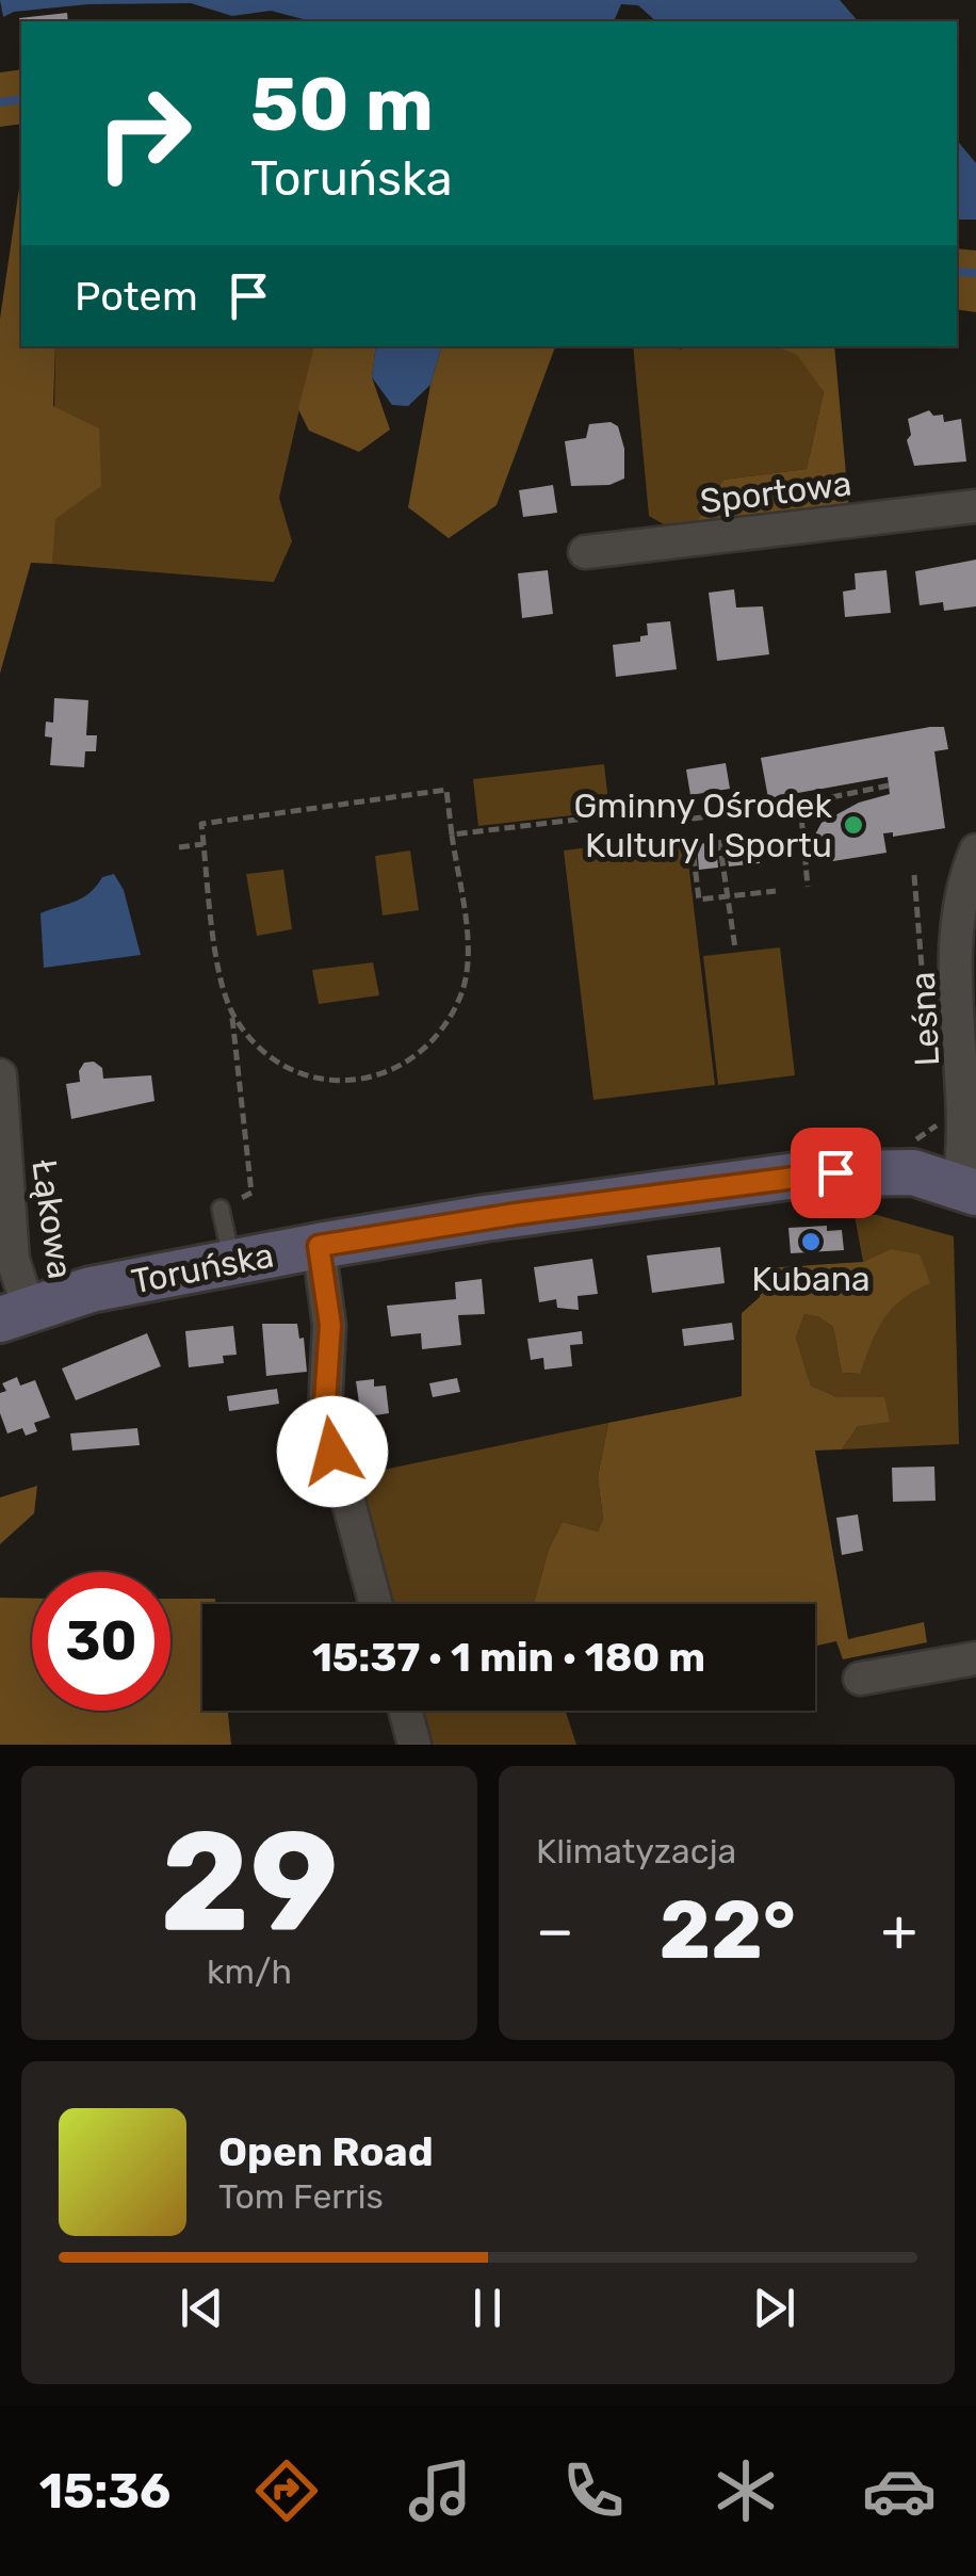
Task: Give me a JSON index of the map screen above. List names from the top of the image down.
{
  "streets": {
    "main road": ["Toruńska"],
    "street": ["Sportowa", "Leśna", "Łąkowa"]
  },
  "crossings": [
    ["Leśna", "Toruńska"],
    ["Łąkowa", "Toruńska"]
  ],
  "places": ["Gminny Ośrodek Kultury I Sportu", "Kubana"],
  "page": {
    "turn": ["50 m", "Toruńska"],
    "then": "Potem",
    "limit": "30",
    "trip": "15:37 · 1 min · 180 m",
    "tile": [
      ["29", "km/h"],
      "Klimatyzacja"
    ],
    "heat": ["−", "22°", "+"],
    "song": ["Open Road", "Tom Ferris"],
    "tabs": "15:36"
  }
}
